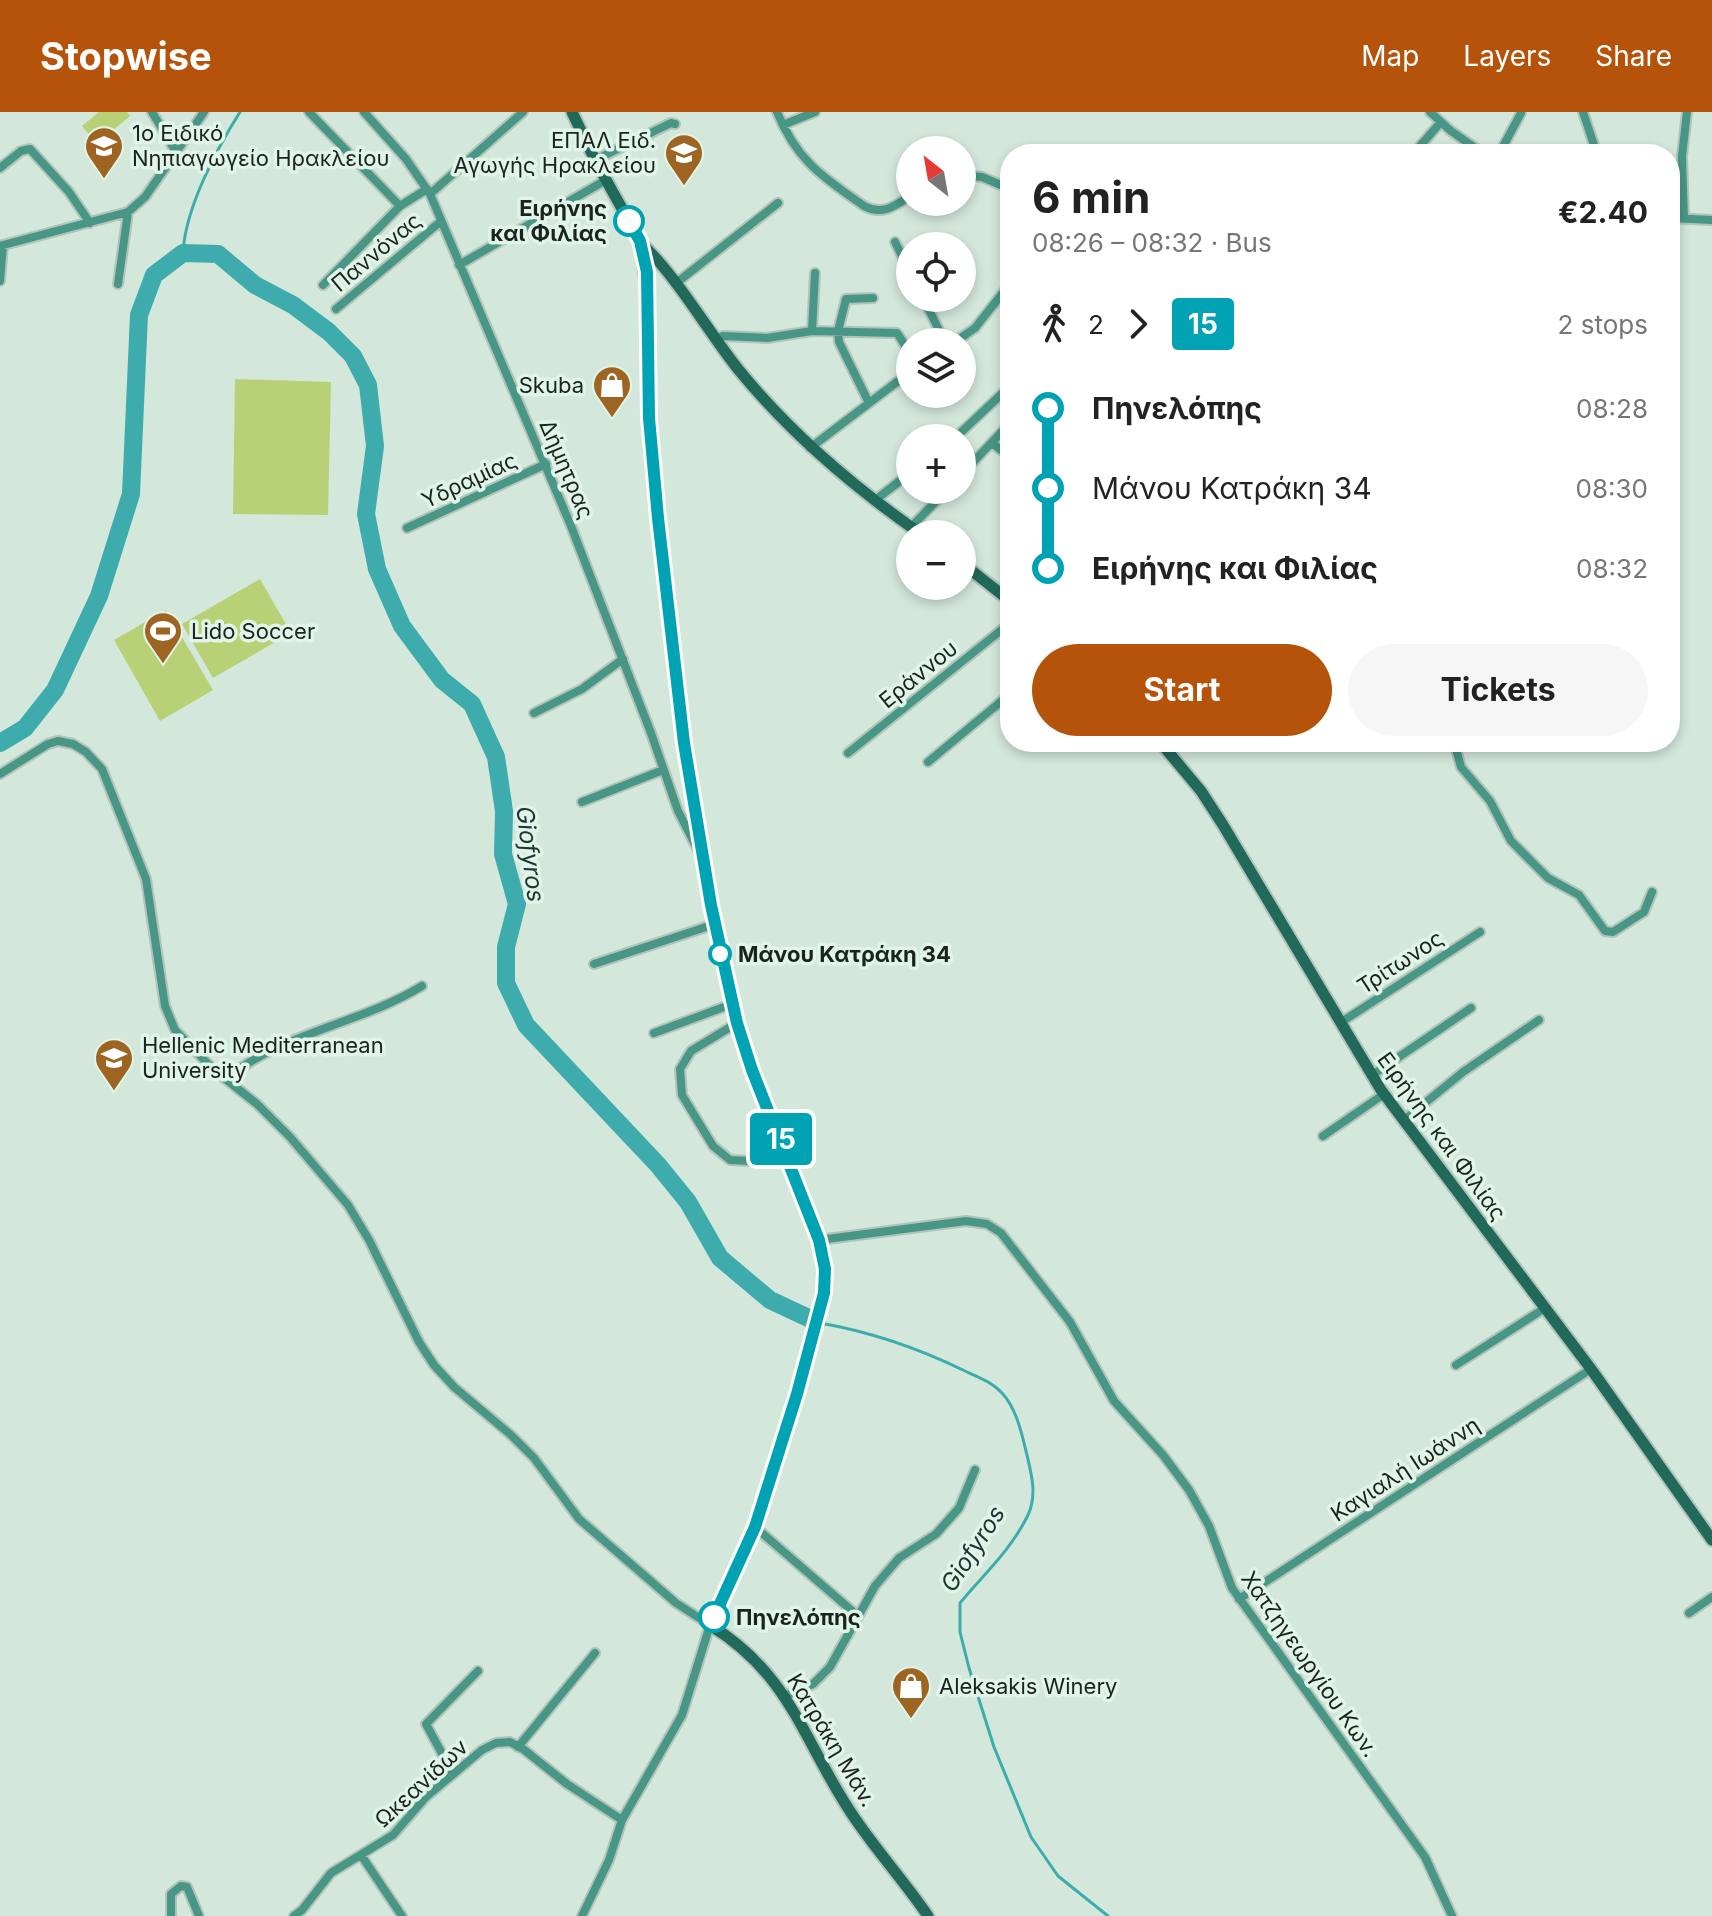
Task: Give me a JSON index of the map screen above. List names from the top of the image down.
{
  "streets": {
    "street": [
      "Παννόνας",
      "Δήμητρας",
      "Υδραμίας",
      "Εράννου",
      "Τρίτωνος",
      "Ειρήνης και Φιλίας",
      "Καγιαλή Ιωάννη",
      "Χατζηγεωργίου Κων.",
      "Κατράκη Μάν.",
      "Ωκεανίδων"
    ]
  },
  "crossings": [
    ["Παννόνας", "Δήμητρας"],
    ["Δήμητρας", "Υδραμίας"],
    ["Τρίτωνος", "Ειρήνης και Φιλίας"],
    ["Ειρήνης και Φιλίας", "Καγιαλή Ιωάννη"],
    ["Καγιαλή Ιωάννη", "Χατζηγεωργίου Κων."]
  ],
  "water": ["Giofyros"],
  "places": {
    "school or university": ["1ο Ειδικό Νηπιαγωγείο Ηρακλείου", "ΕΠΑΛ Ειδ. Αγωγής Ηρακλείου", "Hellenic Mediterranean University"],
    "other": ["Ειρήνης και Φιλίας", "Μάνου Κατράκη 34", "Πηνελόπης"],
    "shop": ["Skuba", "Aleksakis Winery"],
    "sports": ["Lido Soccer"]
  },
  "lines": ["bus line 15"],
  "north": "top left",
  "page": {
    "header": "Stopwise",
    "nav": ["Map", "Layers", "Share"],
    "on_map": "15",
    "map_buttons": ["+", "−"],
    "heading": ["6 min", "08:26 – 08:32 · Bus", "€2.40"],
    "legs": ["2", "15", "2 stops"],
    "list": [
      {
        "name": "Πηνελόπης",
        "value": "08:28"
      },
      {
        "name": "Μάνου Κατράκη 34",
        "value": "08:30"
      },
      {
        "name": "Ειρήνης και Φιλίας",
        "value": "08:32"
      }
    ],
    "buttons": ["Start", "Tickets"]
  }
}
